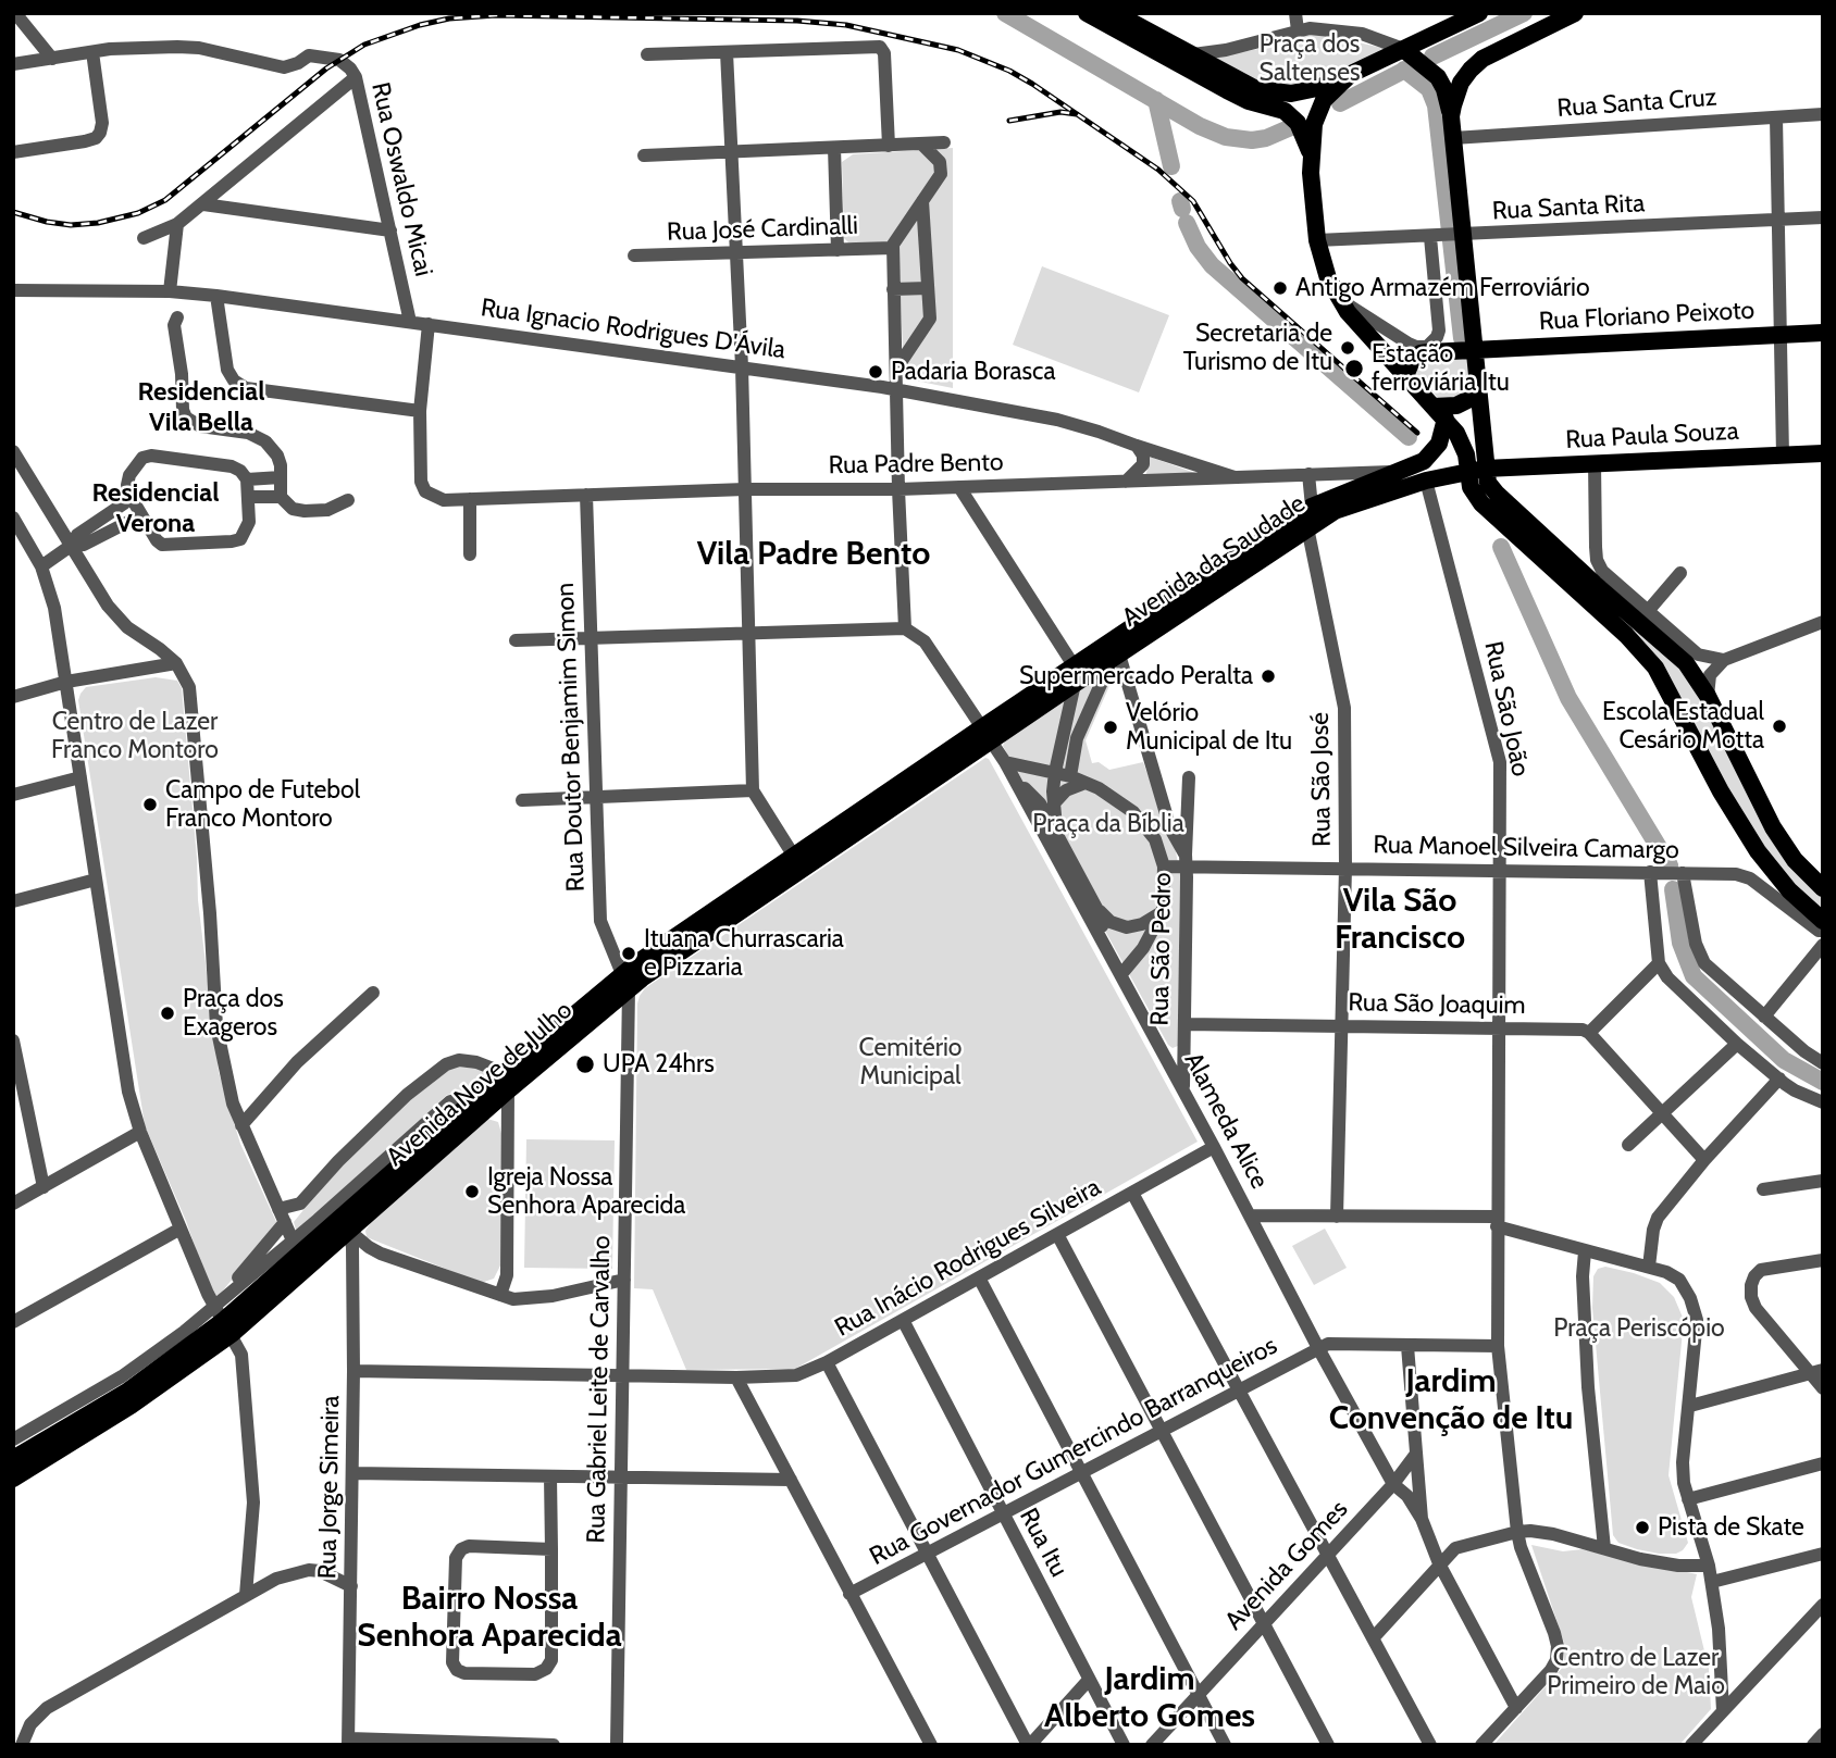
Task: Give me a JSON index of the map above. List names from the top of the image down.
{
  "streets": {
    "main road": [
      "Rua Floriano Peixoto",
      "Rua Paula Souza",
      "Avenida da Saudade",
      "Avenida Nove de Julho"
    ],
    "street": [
      "Rua Santa Cruz",
      "Rua Oswaldo Micai",
      "Rua Santa Rita",
      "Rua José Cardinalli",
      "Rua Ignacio Rodrigues D'Ávila",
      "Rua Padre Bento",
      "Rua São João",
      "Rua Doutor Benjamim Simon",
      "Rua São José",
      "Rua Manoel Silveira Camargo",
      "Rua São Pedro",
      "Rua São Joaquim",
      "Alameda Alice",
      "Rua Inácio Rodrigues Silveira",
      "Rua Gabriel Leite de Carvalho",
      "Rua Governador Gumercindo Barranqueiros",
      "Rua Jorge Simeira",
      "Rua Itu",
      "Avenida Gomes"
    ]
  },
  "crossings": [
    ["Rua Oswaldo Micai", "Rua Ignacio Rodrigues D'Ávila"],
    ["Rua Ignacio Rodrigues D'Ávila", "Rua Padre Bento"],
    ["Rua Paula Souza", "Avenida da Saudade"],
    ["Rua Padre Bento", "Avenida da Saudade"],
    ["Rua Padre Bento", "Rua Doutor Benjamim Simon"],
    ["Avenida da Saudade", "Rua São João"],
    ["Avenida da Saudade", "Rua São José"],
    ["Avenida da Saudade", "Rua São Pedro"],
    ["Avenida da Saudade", "Avenida Nove de Julho"],
    ["Avenida da Saudade", "Alameda Alice"],
    ["Rua São João", "Rua Manoel Silveira Camargo"],
    ["Rua São João", "Rua São Joaquim"],
    ["Rua Doutor Benjamim Simon", "Avenida Nove de Julho"],
    ["Rua Doutor Benjamim Simon", "Rua Gabriel Leite de Carvalho"],
    ["Rua São José", "Rua Manoel Silveira Camargo"],
    ["Rua São José", "Rua São Joaquim"],
    ["Rua Manoel Silveira Camargo", "Rua São Pedro"],
    ["Rua São Pedro", "Rua São Joaquim"],
    ["Rua São Pedro", "Alameda Alice"],
    ["Avenida Nove de Julho", "Alameda Alice"],
    ["Avenida Nove de Julho", "Rua Gabriel Leite de Carvalho"],
    ["Avenida Nove de Julho", "Rua Jorge Simeira"],
    ["Alameda Alice", "Rua Inácio Rodrigues Silveira"],
    ["Alameda Alice", "Rua Governador Gumercindo Barranqueiros"],
    ["Alameda Alice", "Avenida Gomes"],
    ["Rua Inácio Rodrigues Silveira", "Rua Gabriel Leite de Carvalho"],
    ["Rua Inácio Rodrigues Silveira", "Rua Jorge Simeira"],
    ["Rua Inácio Rodrigues Silveira", "Rua Itu"],
    ["Rua Governador Gumercindo Barranqueiros", "Rua Itu"]
  ],
  "districts": [
    "Residencial Vila Bella",
    "Residencial Verona",
    "Vila Padre Bento",
    "Vila São Francisco",
    "Jardim Convenção de Itu",
    "Bairro Nossa Senhora Aparecida",
    "Jardim Alberto Gomes"
  ],
  "parks": [
    "Praça dos Saltenses",
    "Centro de Lazer Franco Montoro",
    "Praça da Bíblia",
    "Cemitério Municipal",
    "Praça Periscópio",
    "Centro de Lazer Primeiro de Maio"
  ],
  "places": [
    "Antigo Armazém Ferroviário",
    "Secretaria de Turismo de Itu",
    "Estação ferroviária Itu",
    "Padaria Borasca",
    "Supermercado Peralta",
    "Escola Estadual Cesário Motta",
    "Velório Municipal de Itu",
    "Campo de Futebol Franco Montoro",
    "Ituana Churrascaria e Pizzaria",
    "Praça dos Exageros",
    "UPA 24hrs",
    "Igreja Nossa Senhora Aparecida",
    "Pista de Skate"
  ]
}
